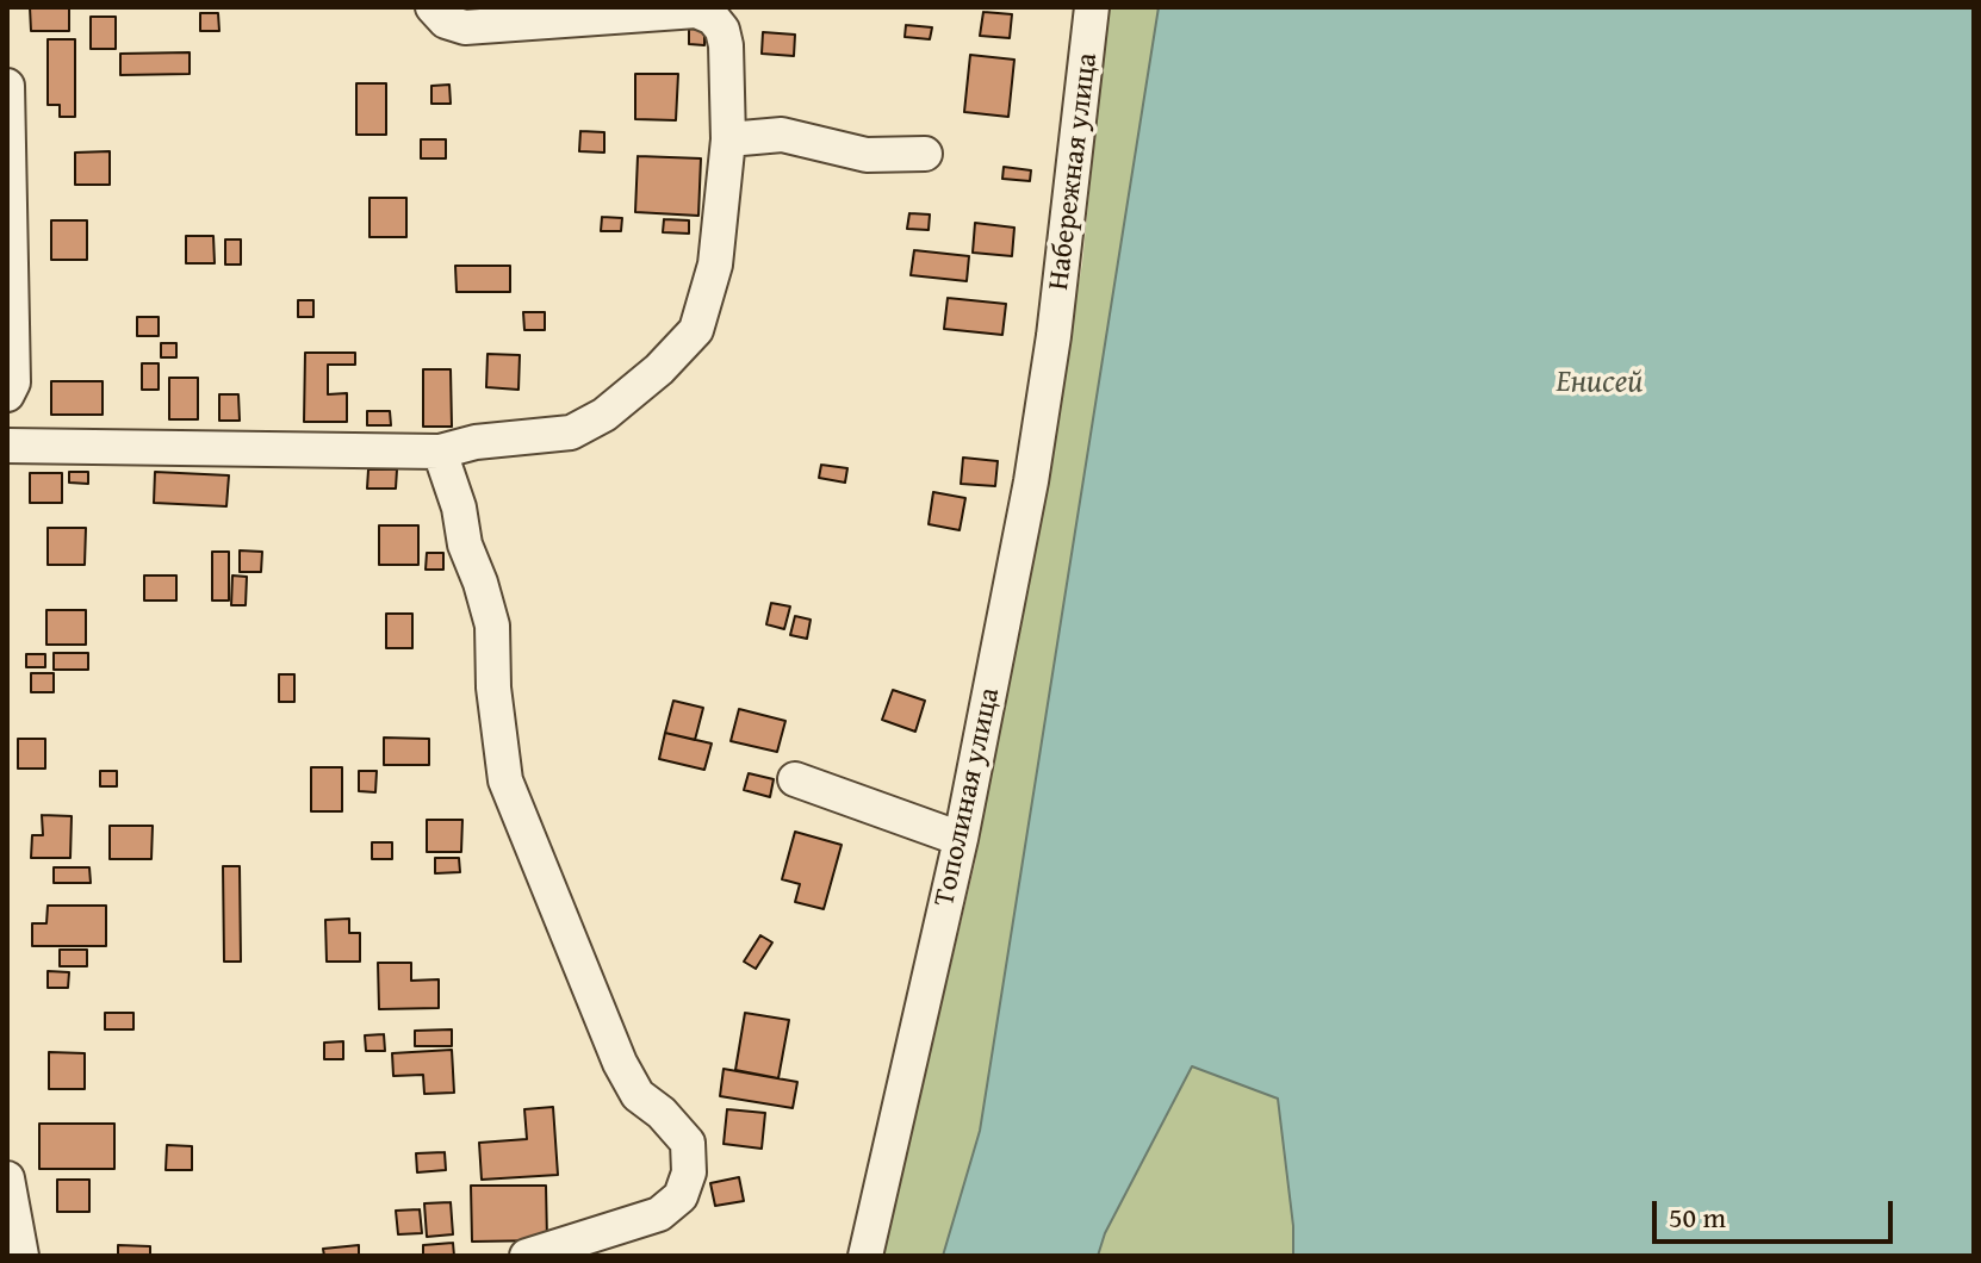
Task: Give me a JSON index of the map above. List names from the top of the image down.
{
  "streets": {
    "street": ["Набережная улица", "Тополиная улица"]
  },
  "crossings": [
    ["Набережная улица", "Тополиная улица"]
  ],
  "water": ["Енисей"],
  "scale_bar": "50 m"
}
